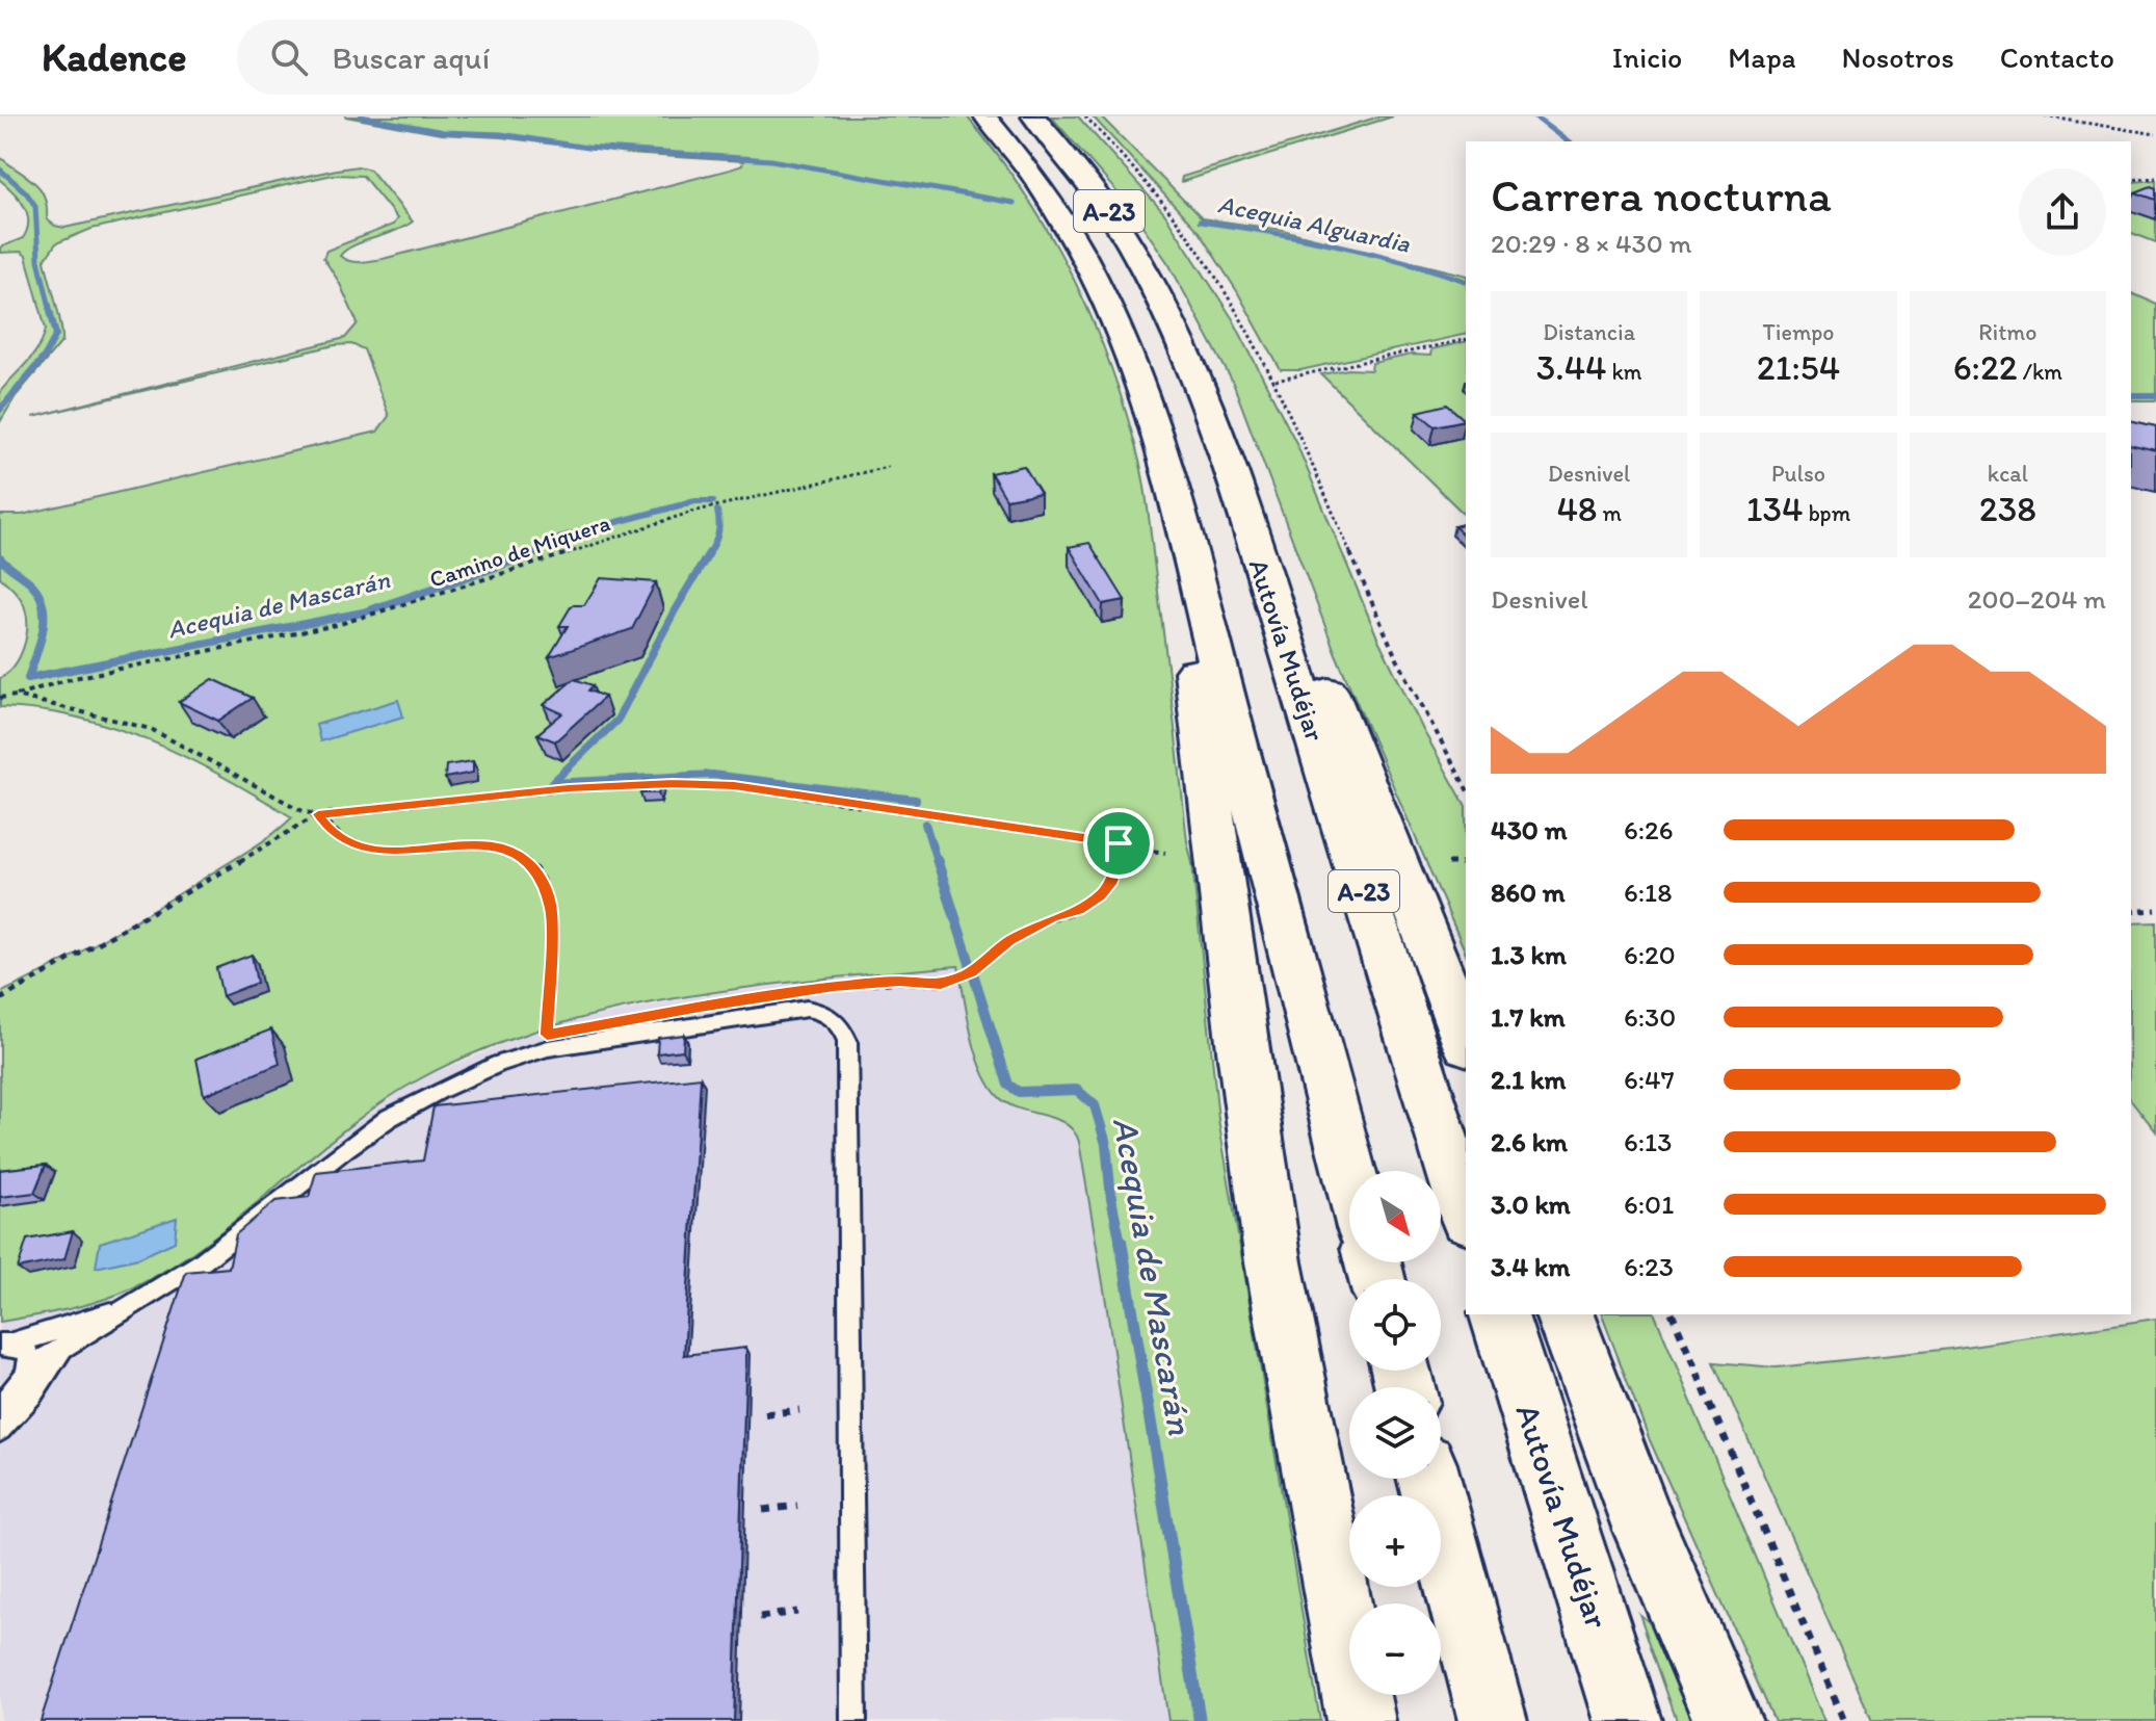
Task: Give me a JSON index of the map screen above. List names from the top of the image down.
{
  "streets": {
    "highway": ["A-23", "Autovía Mudéjar"],
    "path": ["Camino de Miquera"]
  },
  "water": ["Acequia Alguardia", "Acequia de Mascarán"],
  "north": "bottom right",
  "page": {
    "header": "Kadence",
    "search": "Buscar aquí",
    "nav": [
      "Inicio",
      "Mapa",
      "Nosotros",
      "Contacto"
    ],
    "heading": ["Carrera nocturna", "20:29 · 8 × 430 m"],
    "stats": [
      ["Distancia", "3.44 km"],
      ["Tiempo", "21:54"],
      ["Ritmo", "6:22 /km"],
      ["Desnivel", "48 m"],
      ["Pulso", "134 bpm"],
      ["kcal", "238"]
    ],
    "chart": ["Desnivel", "200–204 m"],
    "list": [
      {
        "name": "430 m",
        "note": "6:26"
      },
      {
        "name": "860 m",
        "note": "6:18"
      },
      {
        "name": "1.3 km",
        "note": "6:20"
      },
      {
        "name": "1.7 km",
        "note": "6:30"
      },
      {
        "name": "2.1 km",
        "note": "6:47"
      },
      {
        "name": "2.6 km",
        "note": "6:13"
      },
      {
        "name": "3.0 km",
        "note": "6:01"
      },
      {
        "name": "3.4 km",
        "note": "6:23"
      }
    ],
    "map_buttons": ["+", "−"]
  }
}
